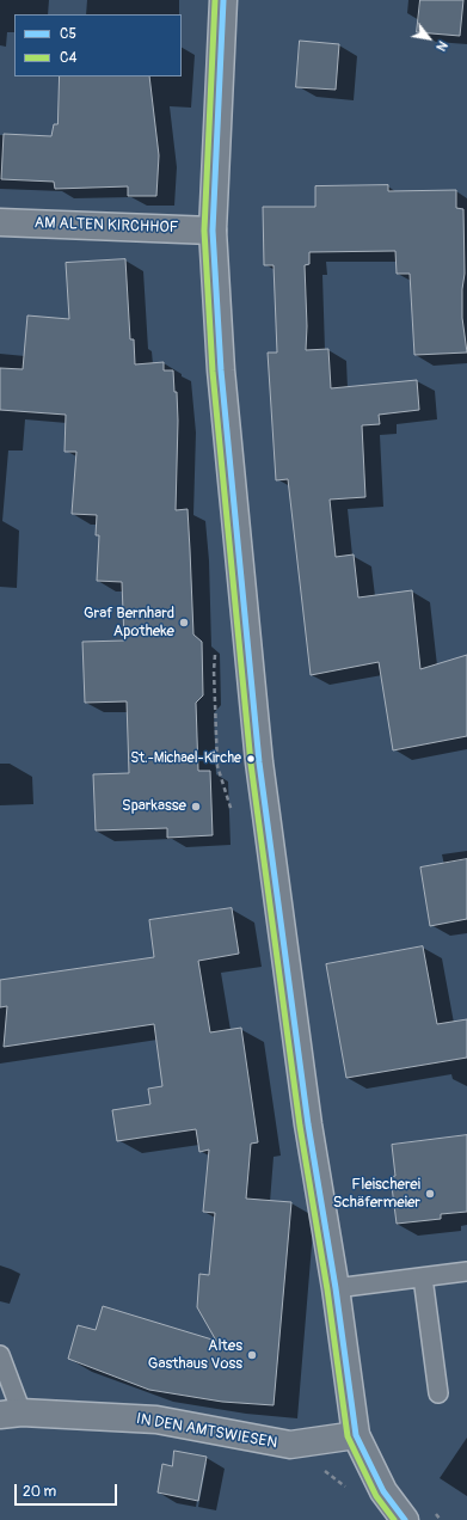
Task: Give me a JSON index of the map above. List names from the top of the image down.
{
  "streets": {
    "main road": ["AM ALTEN KIRCHHOF", "IN DEN AMTSWIESEN"]
  },
  "places": [
    "Graf Bernhard Apotheke",
    "St.-Michael-Kirche",
    "Sparkasse",
    "Fleischerei Schäfermeier",
    "Altes Gasthaus Voss"
  ],
  "lines": ["transit line C5", "transit line C4"],
  "legend": ["C5", "C4"],
  "scale_bar": "20 m",
  "north": "bottom right"
}
